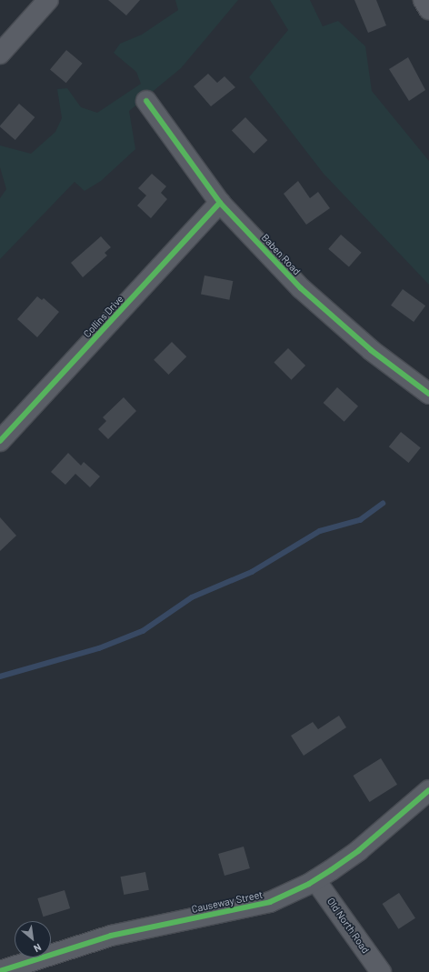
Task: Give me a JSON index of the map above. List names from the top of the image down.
{
  "streets": {
    "street": [
      "Baben Road",
      "Collins Drive",
      "Causeway Street",
      "Old North Road"
    ]
  },
  "crossings": [
    ["Baben Road", "Collins Drive"],
    ["Causeway Street", "Old North Road"]
  ],
  "north": "bottom right"
}
